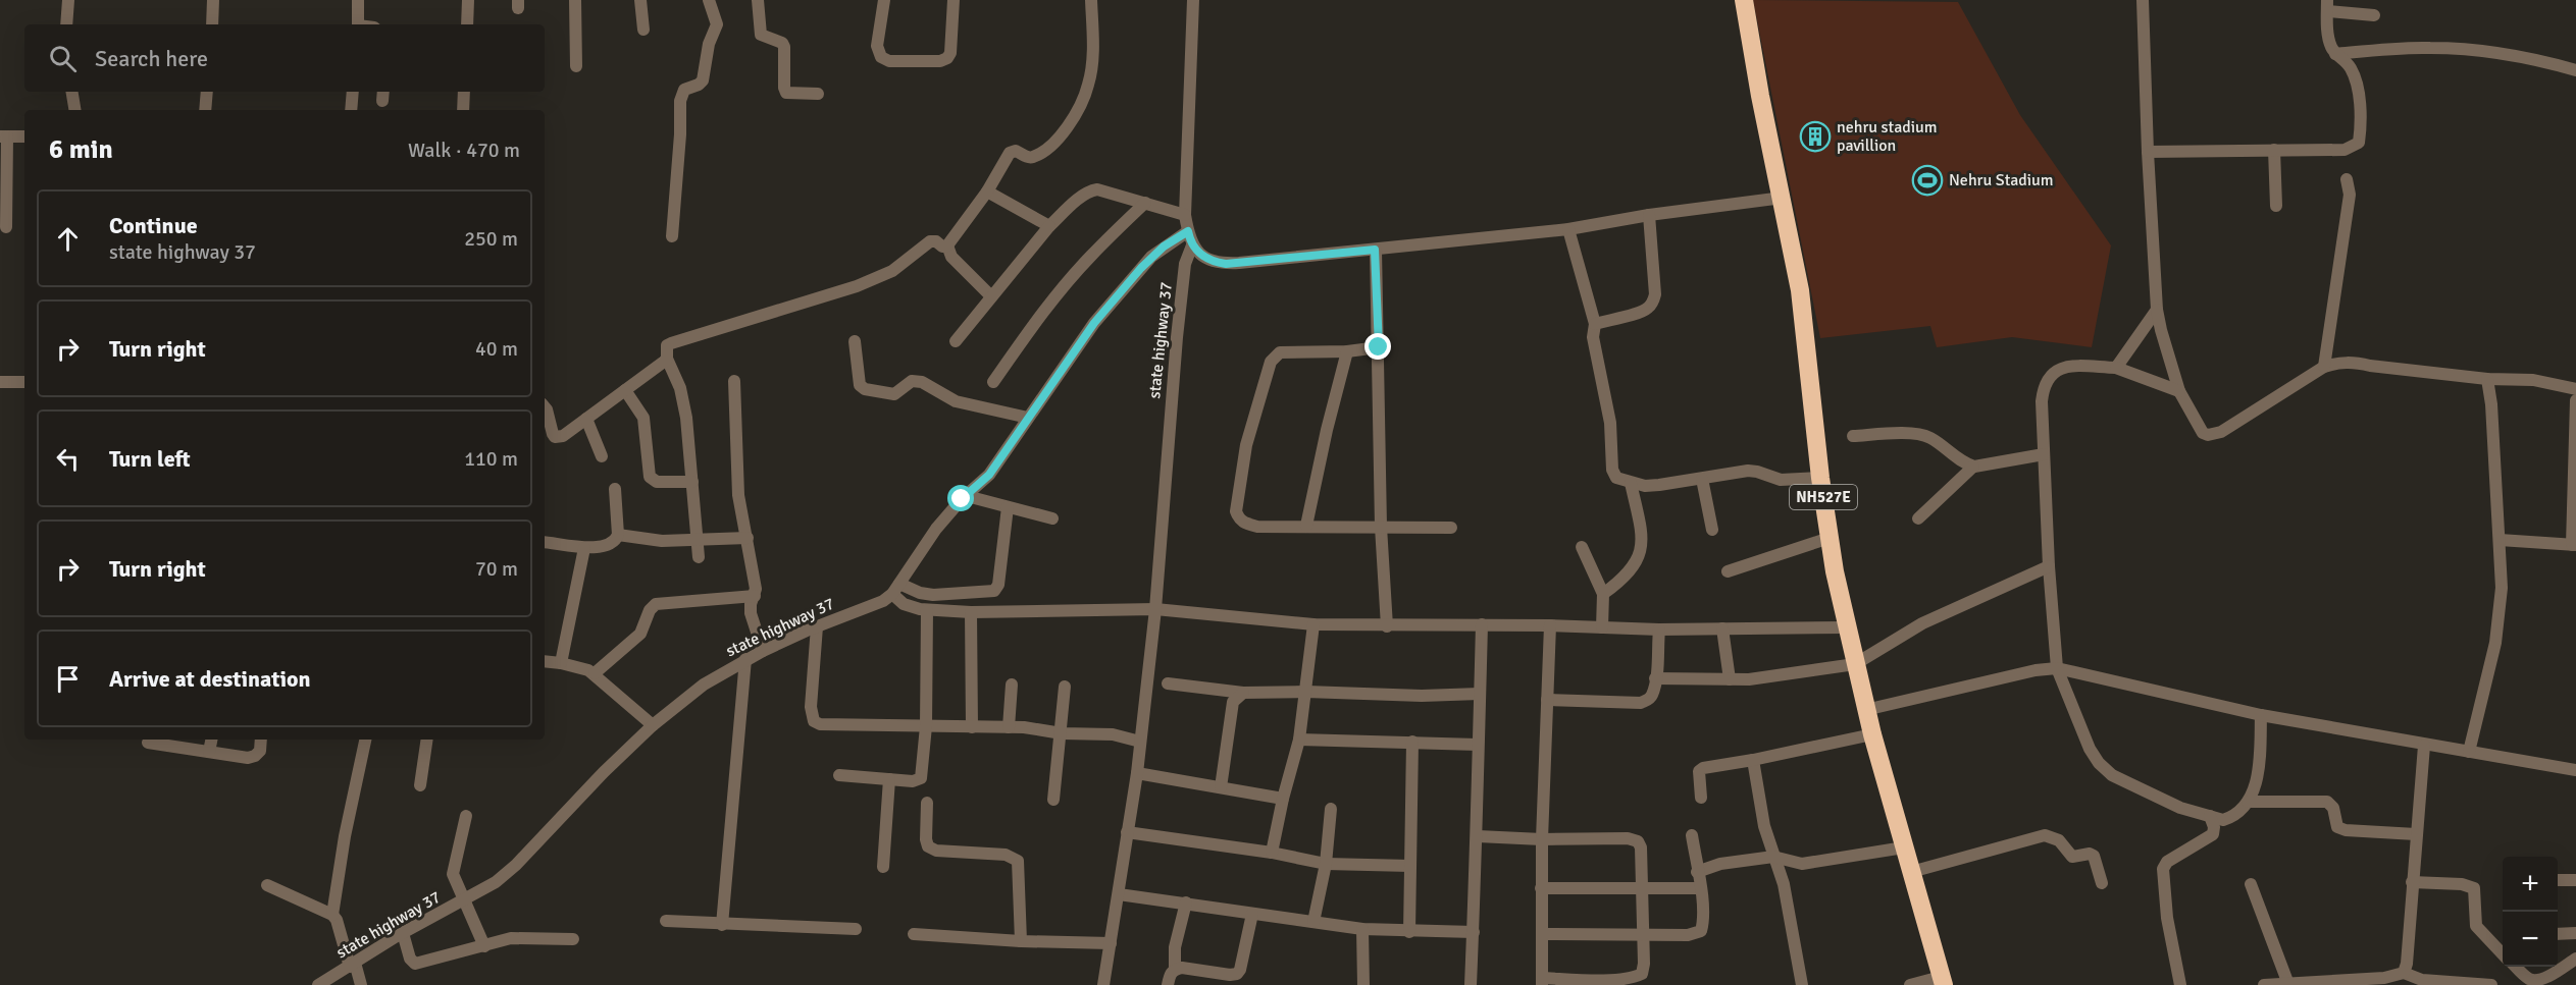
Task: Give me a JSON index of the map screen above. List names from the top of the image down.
{
  "streets": {
    "highway": ["NH527E"],
    "street": ["state highway 37"]
  },
  "places": {
    "building": ["nehru stadium pavillion"],
    "sports": ["Nehru Stadium"]
  },
  "page": {
    "search": "Search here",
    "heading": ["6 min", "Walk · 470 m"],
    "list": [
      ["Continue", "state highway 37", "250 m"],
      ["Turn right", "40 m"],
      ["Turn left", "110 m"],
      ["Turn right", "70 m"],
      "Arrive at destination"
    ],
    "map_buttons": ["+", "−"]
  }
}
